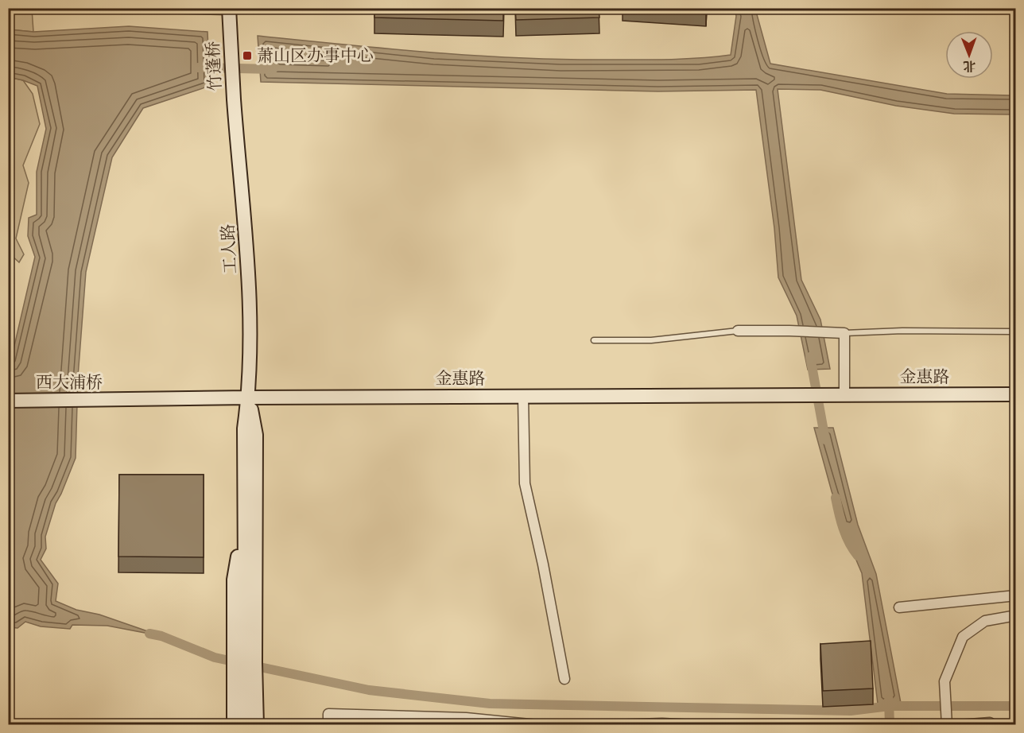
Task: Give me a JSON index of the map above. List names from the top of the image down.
{
  "streets": {
    "main road": [
      "竹蓬桥",
      "工人路",
      "金惠路",
      "西大浦桥"
    ]
  },
  "crossings": [
    ["竹蓬桥", "工人路"],
    ["工人路", "金惠路"],
    ["金惠路", "西大浦桥"]
  ],
  "places": {
    "transit": ["萧山区办事中心"]
  },
  "north": "bottom"
}
